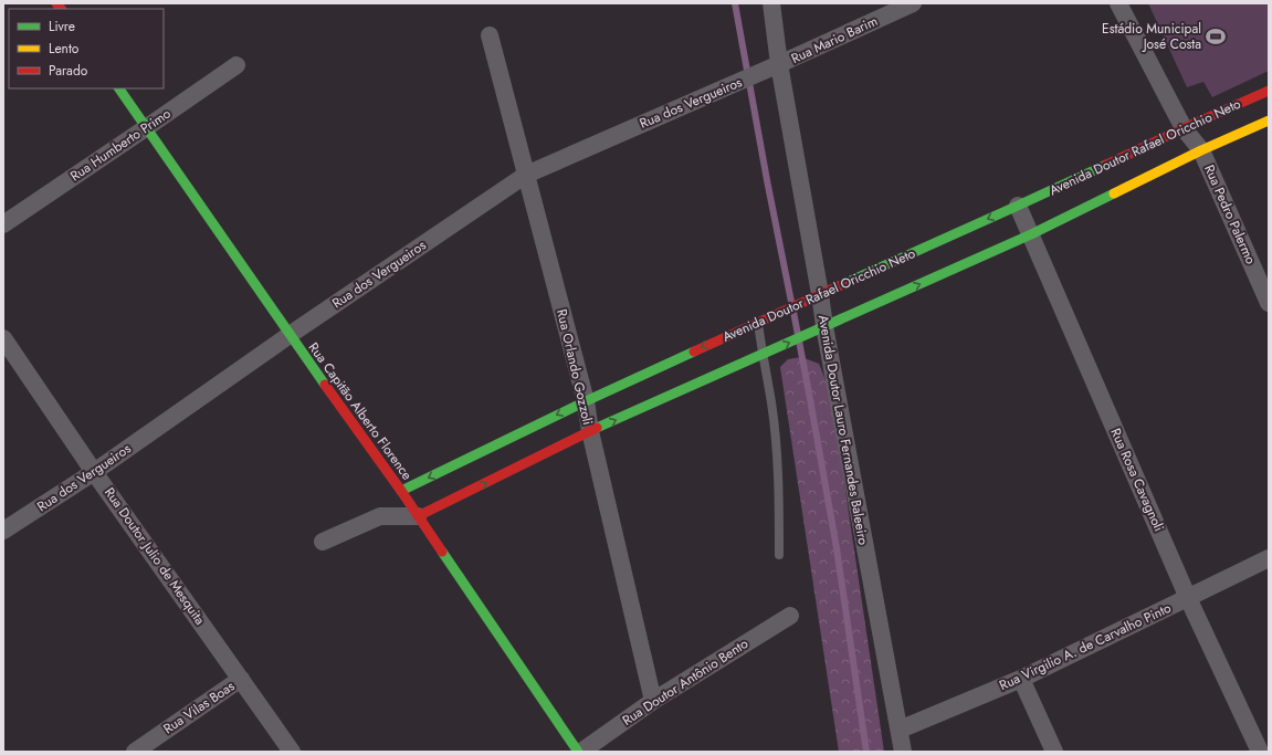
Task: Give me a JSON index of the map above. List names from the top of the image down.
{
  "streets": {
    "street": [
      "Rua Mario Barim",
      "Rua dos Vergueiros",
      "Rua Humberto Primo",
      "Avenida Doutor Rafael Oricchio Neto",
      "Rua Pedro Palermo",
      "Rua Orlando Gozzoli",
      "Rua Capitão Alberto Florence",
      "Avenida Doutor Lauro Fernandes Baleeiro",
      "Rua Rosa Cavagnoli",
      "Rua Doutor Julio de Mesquita",
      "Rua Virgilio A. de Carvalho Pinto",
      "Rua Doutor Antônio Bento",
      "Rua Vilas Boas"
    ]
  },
  "crossings": [
    ["Rua Mario Barim", "Rua dos Vergueiros"],
    ["Rua Mario Barim", "Avenida Doutor Lauro Fernandes Baleeiro"],
    ["Rua dos Vergueiros", "Rua Orlando Gozzoli"],
    ["Rua dos Vergueiros", "Rua Capitão Alberto Florence"],
    ["Rua dos Vergueiros", "Avenida Doutor Lauro Fernandes Baleeiro"],
    ["Rua dos Vergueiros", "Rua Doutor Julio de Mesquita"],
    ["Rua Humberto Primo", "Rua Capitão Alberto Florence"],
    ["Avenida Doutor Rafael Oricchio Neto", "Rua Pedro Palermo"],
    ["Avenida Doutor Rafael Oricchio Neto", "Rua Orlando Gozzoli"],
    ["Avenida Doutor Rafael Oricchio Neto", "Rua Capitão Alberto Florence"],
    ["Avenida Doutor Rafael Oricchio Neto", "Avenida Doutor Lauro Fernandes Baleeiro"],
    ["Avenida Doutor Rafael Oricchio Neto", "Rua Rosa Cavagnoli"],
    ["Rua Orlando Gozzoli", "Rua Doutor Antônio Bento"],
    ["Avenida Doutor Lauro Fernandes Baleeiro", "Rua Virgilio A. de Carvalho Pinto"],
    ["Rua Rosa Cavagnoli", "Rua Virgilio A. de Carvalho Pinto"],
    ["Rua Doutor Julio de Mesquita", "Rua Vilas Boas"]
  ],
  "places": {
    "sports": ["Estádio Municipal José Costa"]
  },
  "legend": ["Livre", "Lento", "Parado"]
}
